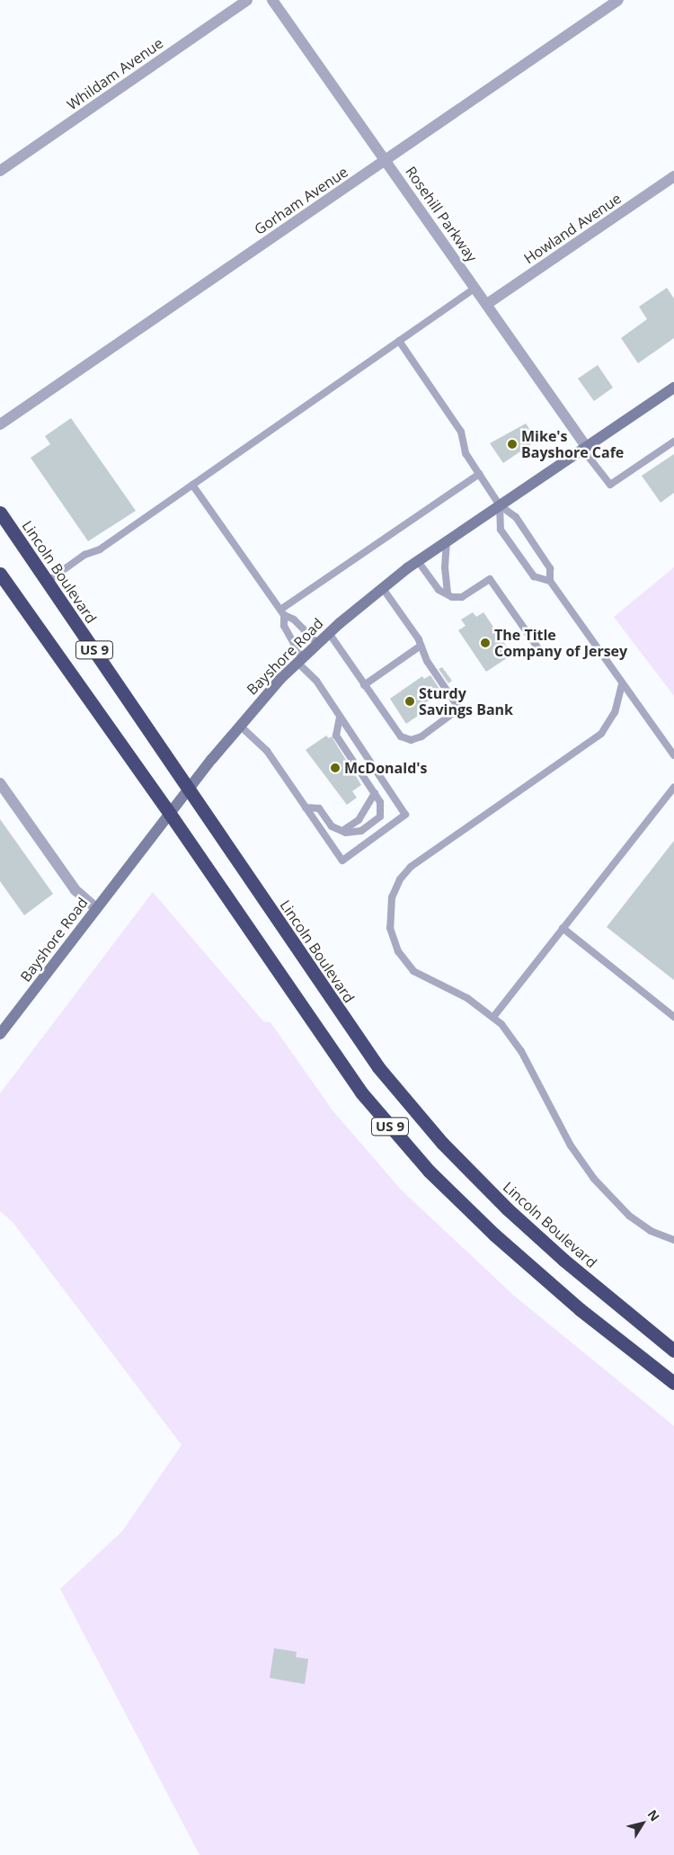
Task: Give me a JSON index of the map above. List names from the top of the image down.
{
  "streets": {
    "highway": ["Lincoln Boulevard", "US 9"],
    "main road": ["Bayshore Road"],
    "street": [
      "Whildam Avenue",
      "Gorham Avenue",
      "Rosehill Parkway",
      "Howland Avenue"
    ]
  },
  "crossings": [
    ["Gorham Avenue", "Rosehill Parkway"],
    ["Rosehill Parkway", "Howland Avenue"],
    ["Rosehill Parkway", "Bayshore Road"],
    ["Lincoln Boulevard", "Bayshore Road"],
    ["US 9", "Bayshore Road"]
  ],
  "places": [
    "Mike's Bayshore Cafe",
    "The Title Company of Jersey",
    "Sturdy Savings Bank",
    "McDonald's"
  ],
  "north": "top right"
}
